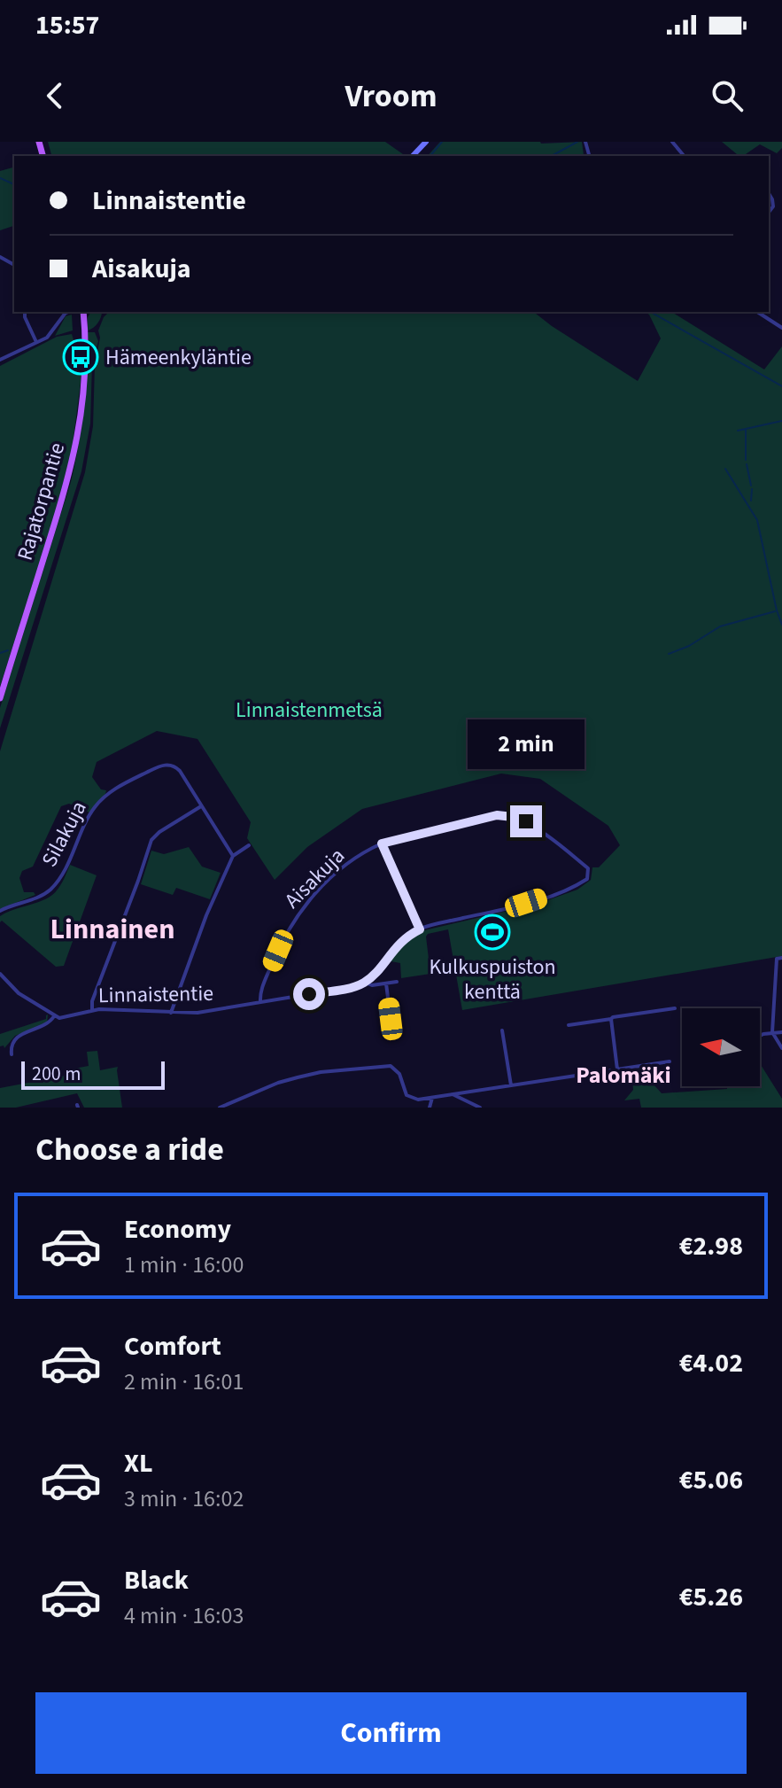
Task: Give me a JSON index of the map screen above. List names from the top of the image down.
{
  "streets": {
    "main road": ["Rajatorpantie"],
    "street": ["Silakuja", "Aisakuja", "Linnaistentie"]
  },
  "crossings": [
    ["Aisakuja", "Linnaistentie"]
  ],
  "districts": ["Linnainen", "Palomäki"],
  "parks": ["Linnaistenmetsä"],
  "places": {
    "bus stop": ["Hämeenkyläntie"],
    "sports": ["Kulkuspuiston kenttä"]
  },
  "scale_bar": "200 m",
  "north": "left",
  "page": {
    "status": "15:57",
    "header": "Vroom",
    "banner": ["Linnaistentie", "Aisakuja"],
    "bubble": "2 min",
    "scale": "200 m",
    "heading": "Choose a ride",
    "list": [
      {
        "name": "Economy",
        "note": "1 min · 16:00",
        "value": "€2.98"
      },
      {
        "name": "Comfort",
        "note": "2 min · 16:01",
        "value": "€4.02"
      },
      {
        "name": "XL",
        "note": "3 min · 16:02",
        "value": "€5.06"
      },
      {
        "name": "Black",
        "note": "4 min · 16:03",
        "value": "€5.26"
      }
    ],
    "buttons": "Confirm"
  }
}
